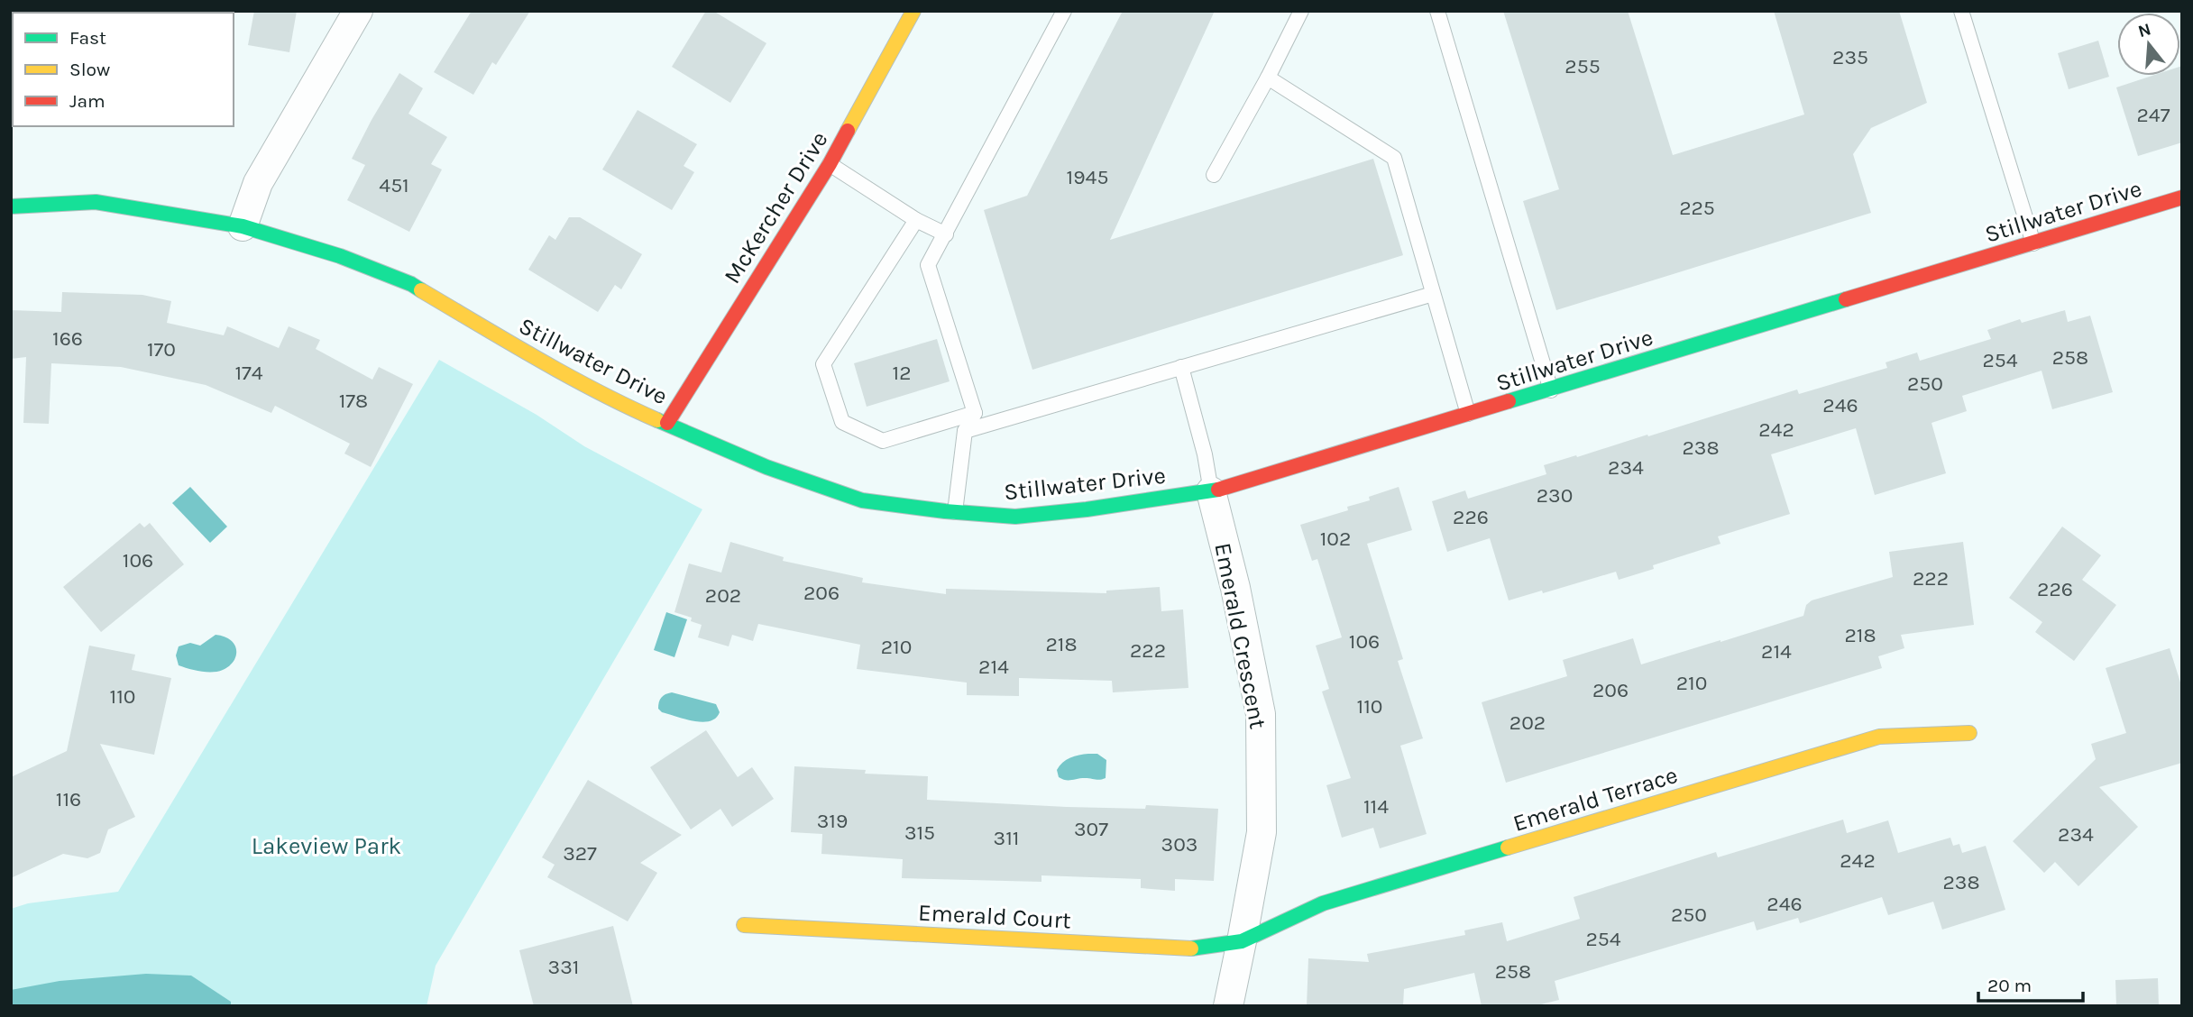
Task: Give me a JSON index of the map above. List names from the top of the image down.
{
  "streets": {
    "street": [
      "McKercher Drive",
      "Stillwater Drive",
      "Emerald Crescent",
      "Emerald Terrace",
      "Emerald Court"
    ]
  },
  "crossings": [
    ["McKercher Drive", "Stillwater Drive"],
    ["Stillwater Drive", "Emerald Crescent"],
    ["Emerald Crescent", "Emerald Terrace"],
    ["Emerald Crescent", "Emerald Court"],
    ["Emerald Terrace", "Emerald Court"]
  ],
  "parks": ["Lakeview Park"],
  "house_numbers": [
    "235",
    "255",
    "247",
    "1945",
    "451",
    "225",
    "166",
    "170",
    "258",
    "254",
    "174",
    "12",
    "250",
    "178",
    "246",
    "242",
    "238",
    "234",
    "230",
    "226",
    "102",
    "106",
    "222",
    "226",
    "206",
    "202",
    "218",
    "106",
    "218",
    "210",
    "222",
    "214",
    "214",
    "210",
    "206",
    "110",
    "110",
    "202",
    "116",
    "114",
    "319",
    "307",
    "315",
    "234",
    "311",
    "303",
    "327",
    "242",
    "238",
    "246",
    "250",
    "254",
    "331",
    "258"
  ],
  "legend": ["Fast", "Slow", "Jam"],
  "scale_bar": "20 m",
  "north": "top"
}
